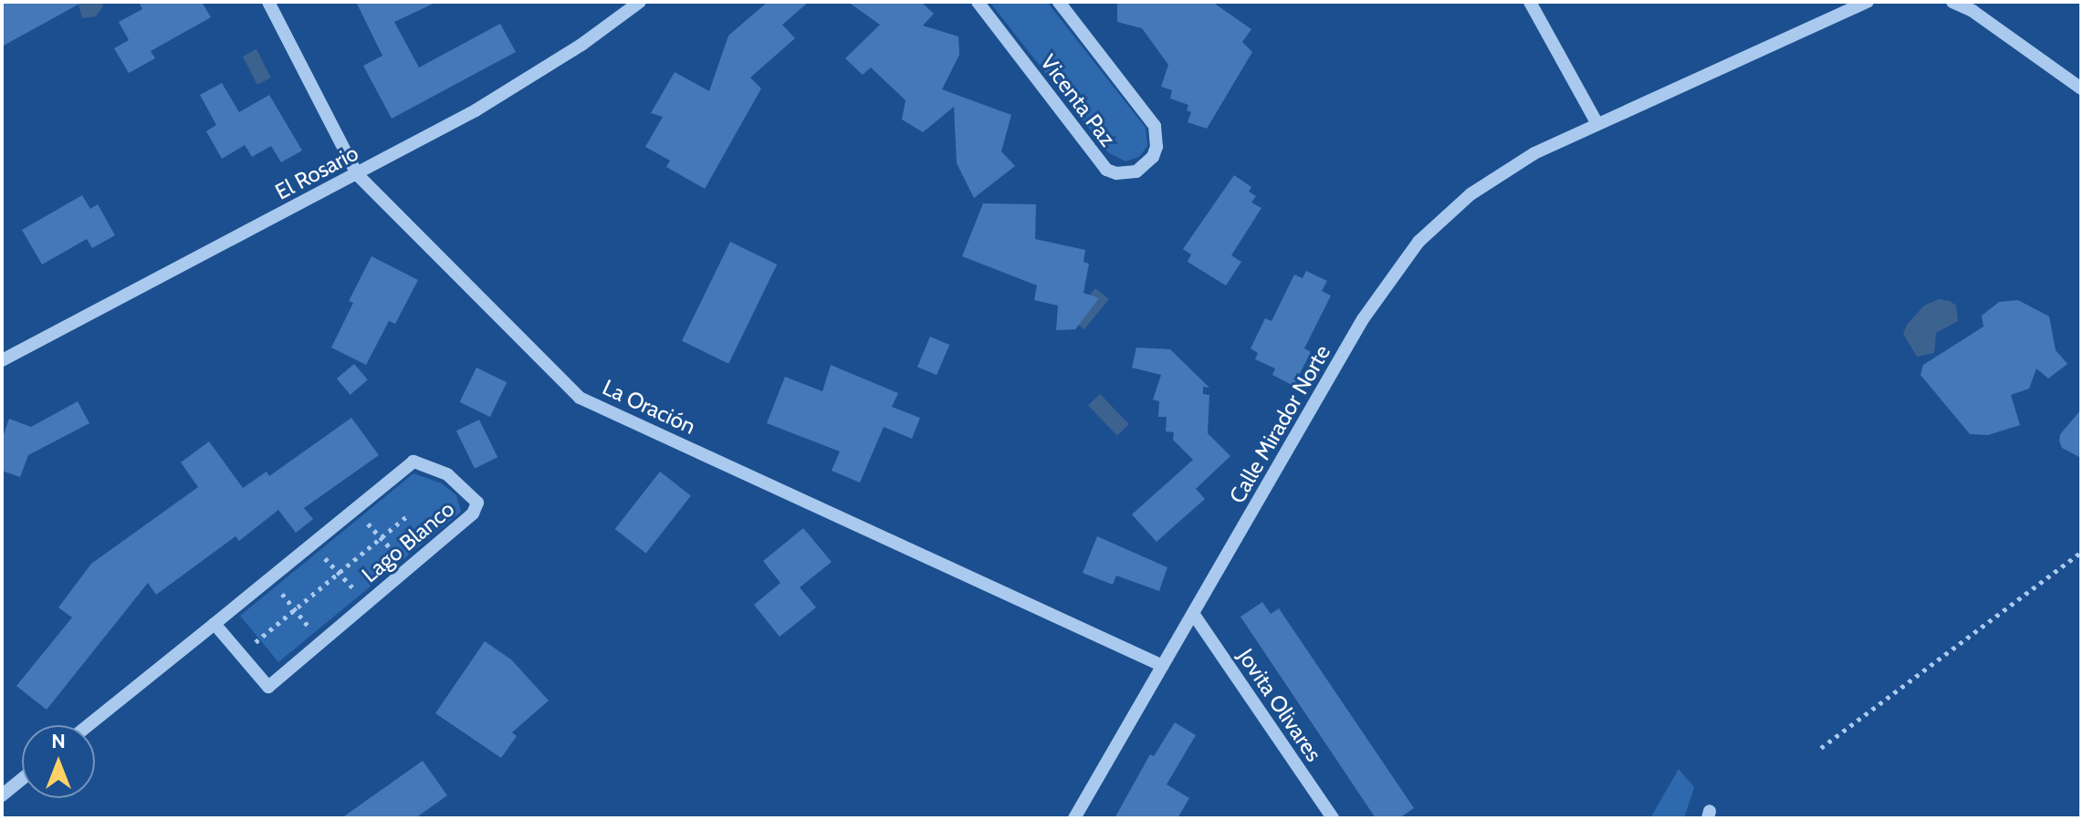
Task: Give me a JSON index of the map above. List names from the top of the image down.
{
  "streets": {
    "street": [
      "Vicenta Paz",
      "El Rosario",
      "La Oración",
      "Calle Mirador Norte",
      "Lago Blanco",
      "Jovita Olivares"
    ]
  },
  "crossings": [
    ["El Rosario", "La Oración"],
    ["La Oración", "Calle Mirador Norte"],
    ["Calle Mirador Norte", "Jovita Olivares"]
  ],
  "north": "top"
}
